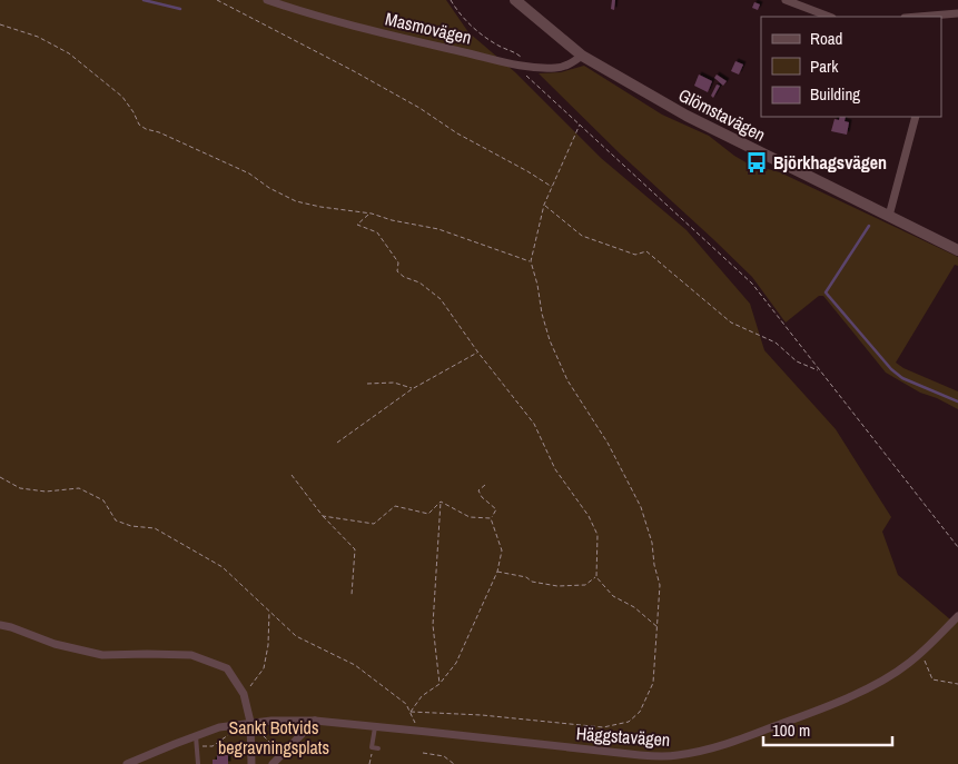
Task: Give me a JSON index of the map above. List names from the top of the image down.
{
  "streets": {
    "main road": ["Glömstavägen"],
    "street": ["Masmovägen", "Häggstavägen"]
  },
  "crossings": [
    ["Masmovägen", "Glömstavägen"]
  ],
  "parks": ["Sankt Botvids begravningsplats"],
  "places": {
    "bus stop": ["Björkhagsvägen"]
  },
  "legend": ["Road", "Park", "Building"],
  "scale_bar": "100 m"
}
